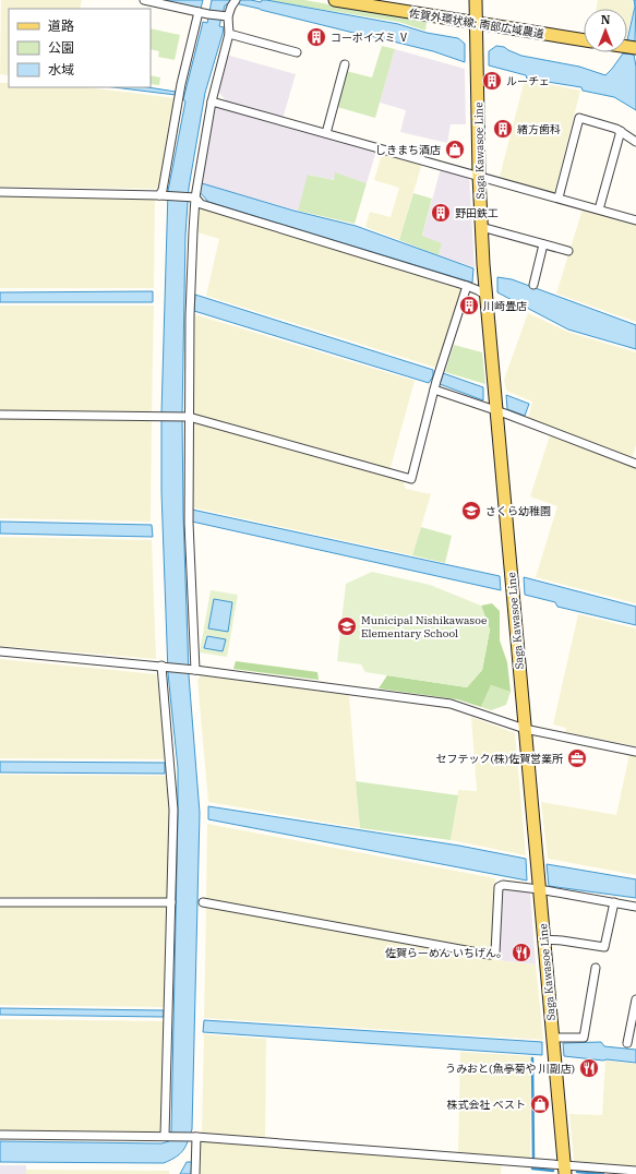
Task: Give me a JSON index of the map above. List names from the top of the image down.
{
  "streets": {
    "main road": ["佐賀外環状線; 南部広域農道", "Saga Kawasoe Line"]
  },
  "crossings": [
    ["佐賀外環状線; 南部広域農道", "Saga Kawasoe Line"]
  ],
  "places": {
    "building": [
      "コーポイズミ Ⅴ",
      "ルーチェ",
      "緒方歯科",
      "野田鉄工",
      "川崎畳店"
    ],
    "shop": ["しきまち酒店", "株式会社 ベスト"],
    "school or university": ["さくら幼稚園", "Municipal Nishikawasoe Elementary School"],
    "office": ["セフテック(株)佐賀営業所"],
    "restaurant": ["佐賀らーめん いちげん。", "うみおと(魚亭菊や 川副店)"]
  },
  "legend": ["道路", "公園", "水域"],
  "north": "top"
}
